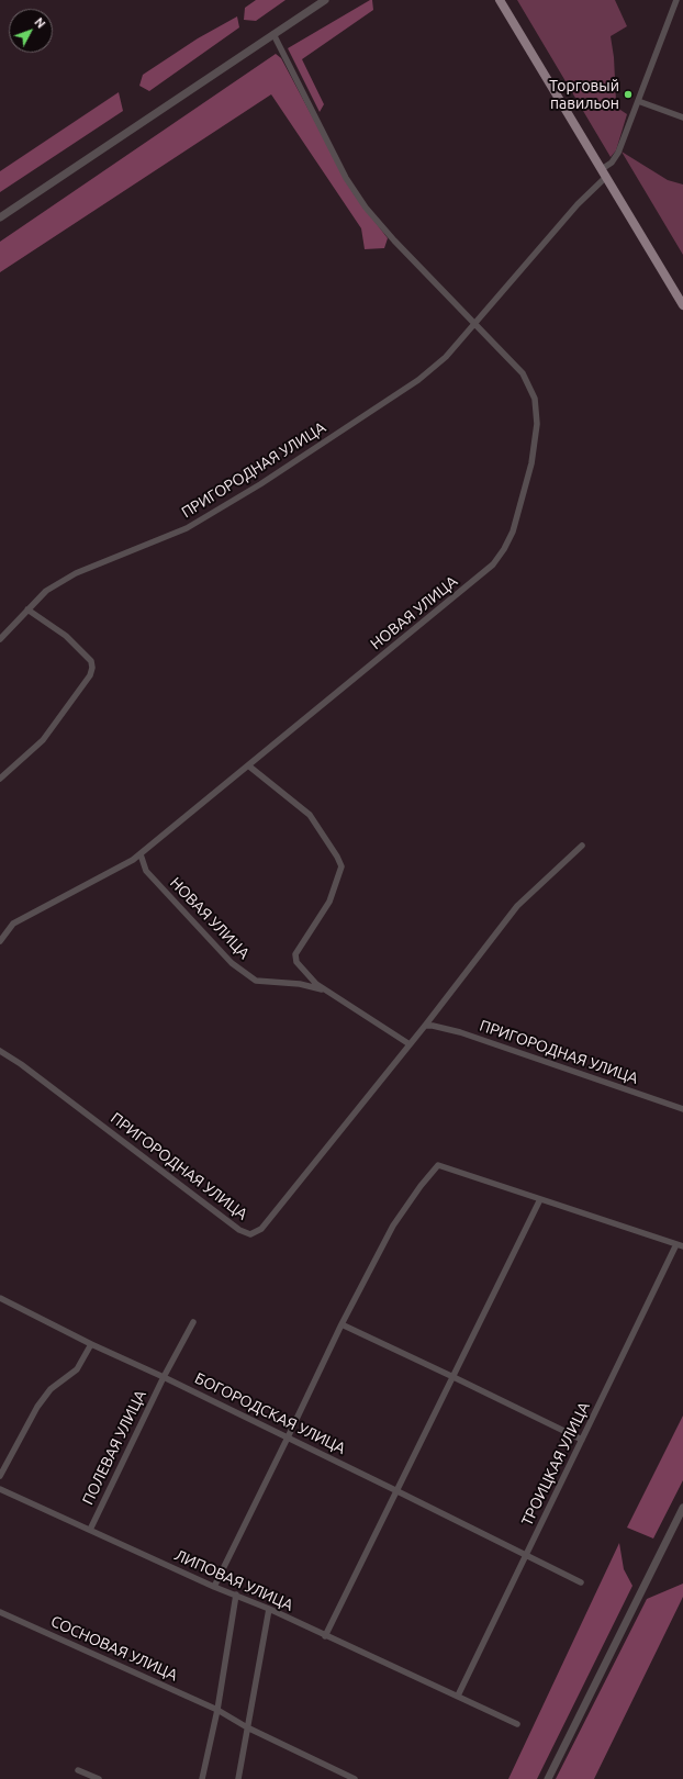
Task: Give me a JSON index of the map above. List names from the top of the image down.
{
  "streets": {
    "street": [
      "ПРИГОРОДНАЯ УЛИЦА",
      "НОВАЯ УЛИЦА",
      "БОГОРОДСКАЯ УЛИЦА",
      "ПОЛЕВАЯ УЛИЦА",
      "ТРОИЦКАЯ УЛИЦА",
      "ЛИПОВАЯ УЛИЦА",
      "СОСНОВАЯ УЛИЦА"
    ]
  },
  "crossings": [
    ["ПРИГОРОДНАЯ УЛИЦА", "НОВАЯ УЛИЦА"],
    ["БОГОРОДСКАЯ УЛИЦА", "ПОЛЕВАЯ УЛИЦА"],
    ["БОГОРОДСКАЯ УЛИЦА", "ТРОИЦКАЯ УЛИЦА"],
    ["ПОЛЕВАЯ УЛИЦА", "ЛИПОВАЯ УЛИЦА"],
    ["ТРОИЦКАЯ УЛИЦА", "ЛИПОВАЯ УЛИЦА"]
  ],
  "places": ["Торговый павильон"],
  "north": "top right"
}
